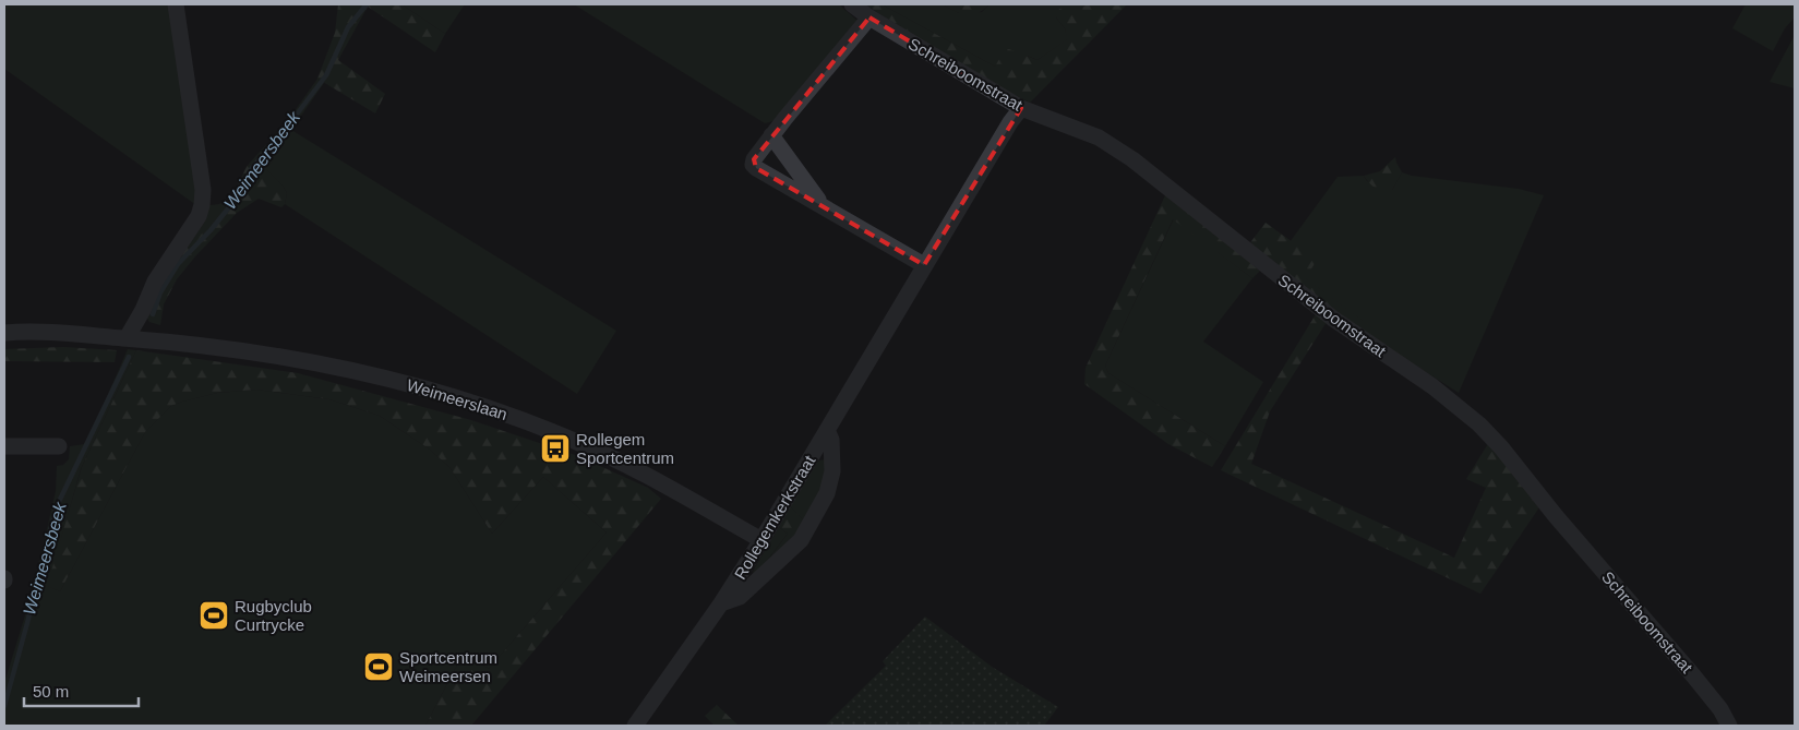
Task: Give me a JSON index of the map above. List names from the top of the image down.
{
  "streets": {
    "street": ["Schreiboomstraat", "Weimeerslaan", "Rollegemkerkstraat"]
  },
  "crossings": [
    ["Schreiboomstraat", "Rollegemkerkstraat"],
    ["Weimeerslaan", "Rollegemkerkstraat"]
  ],
  "water": ["Weimeersbeek"],
  "places": {
    "bus stop": ["Rollegem Sportcentrum"],
    "sports": ["Rugbyclub Curtrycke", "Sportcentrum Weimeersen"]
  },
  "scale_bar": "50 m"
}
